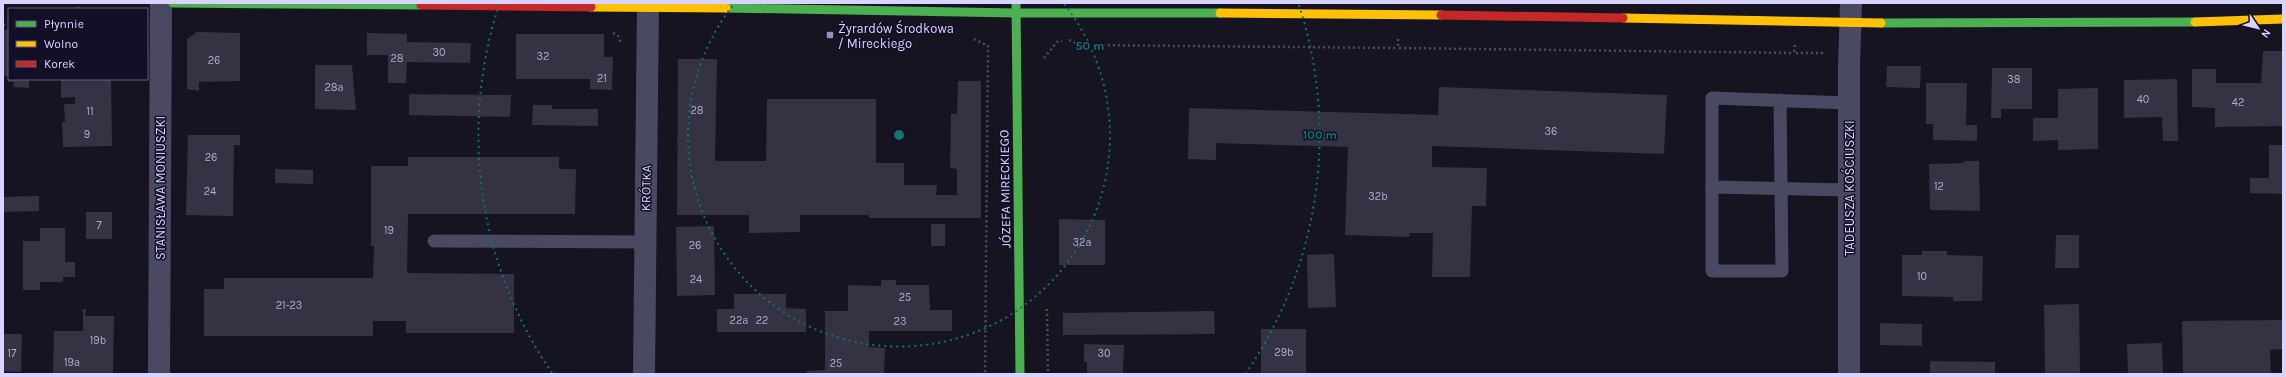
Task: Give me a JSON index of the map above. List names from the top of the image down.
{
  "streets": {
    "street": [
      "STANISŁAWA MONIUSZKI",
      "KRÓTKA",
      "TADEUSZA KOŚCIUSZKI",
      "JÓZEFA MIRECKIEGO"
    ]
  },
  "places": {
    "transit": ["Żyrardów Środkowa / Mireckiego"]
  },
  "house_numbers": [
    "30",
    "32",
    "28",
    "26",
    "21",
    "38",
    "28a",
    "40",
    "42",
    "28",
    "11",
    "36",
    "9",
    "26",
    "12",
    "24",
    "32b",
    "7",
    "19",
    "32a",
    "26",
    "10",
    "24",
    "25",
    "21-23",
    "22a",
    "22",
    "23",
    "19b",
    "29b",
    "17",
    "30",
    "19a",
    "25"
  ],
  "legend": ["Płynnie", "Wolno", "Korek"],
  "north": "bottom right",
  "rings": ["50 m", "100 m"]
}
